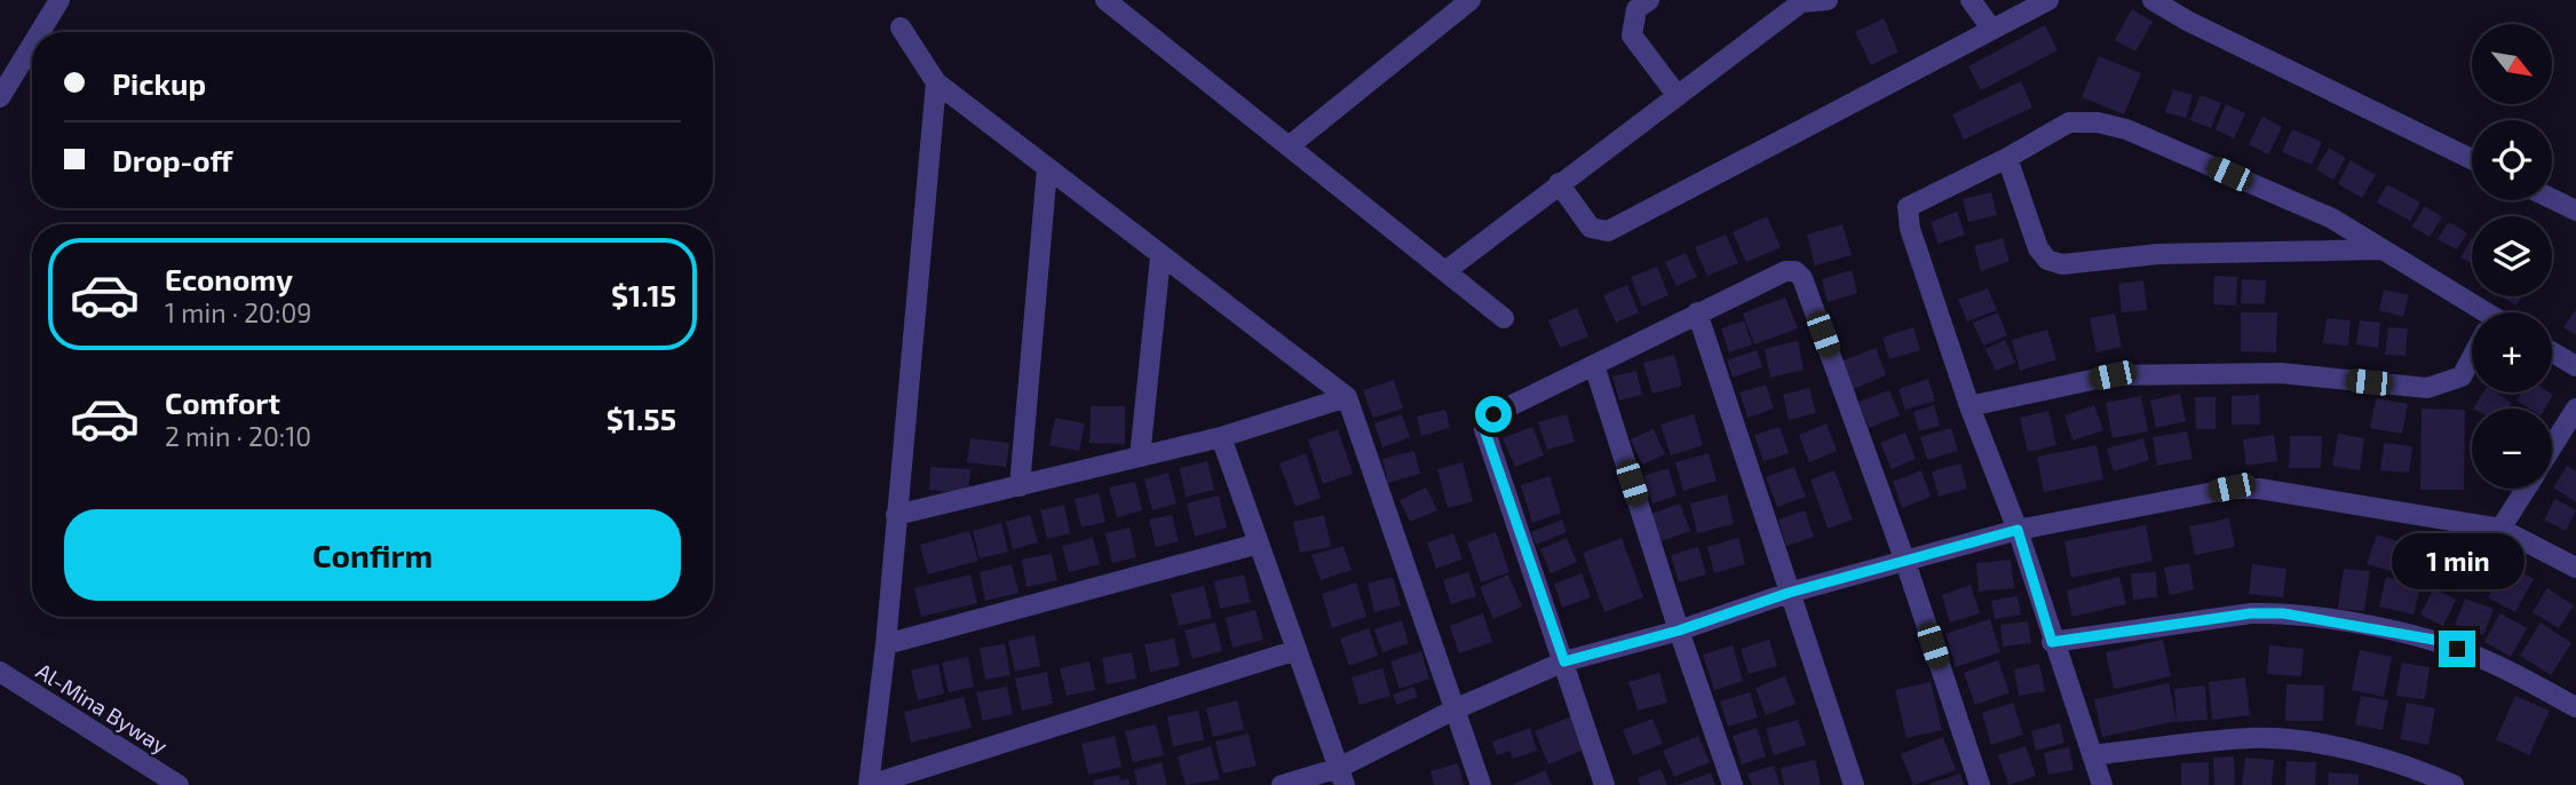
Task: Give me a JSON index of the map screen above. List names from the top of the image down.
{
  "streets": {
    "street": ["Al-Mina Byway"]
  },
  "north": "bottom right",
  "page": {
    "map_buttons": ["+", "−"],
    "banner": ["Pickup", "Drop-off"],
    "list": [
      {
        "name": "Economy",
        "note": "1 min · 20:09",
        "value": "$1.15"
      },
      {
        "name": "Comfort",
        "note": "2 min · 20:10",
        "value": "$1.55"
      }
    ],
    "buttons": "Confirm",
    "bubble": "1 min"
  }
}
